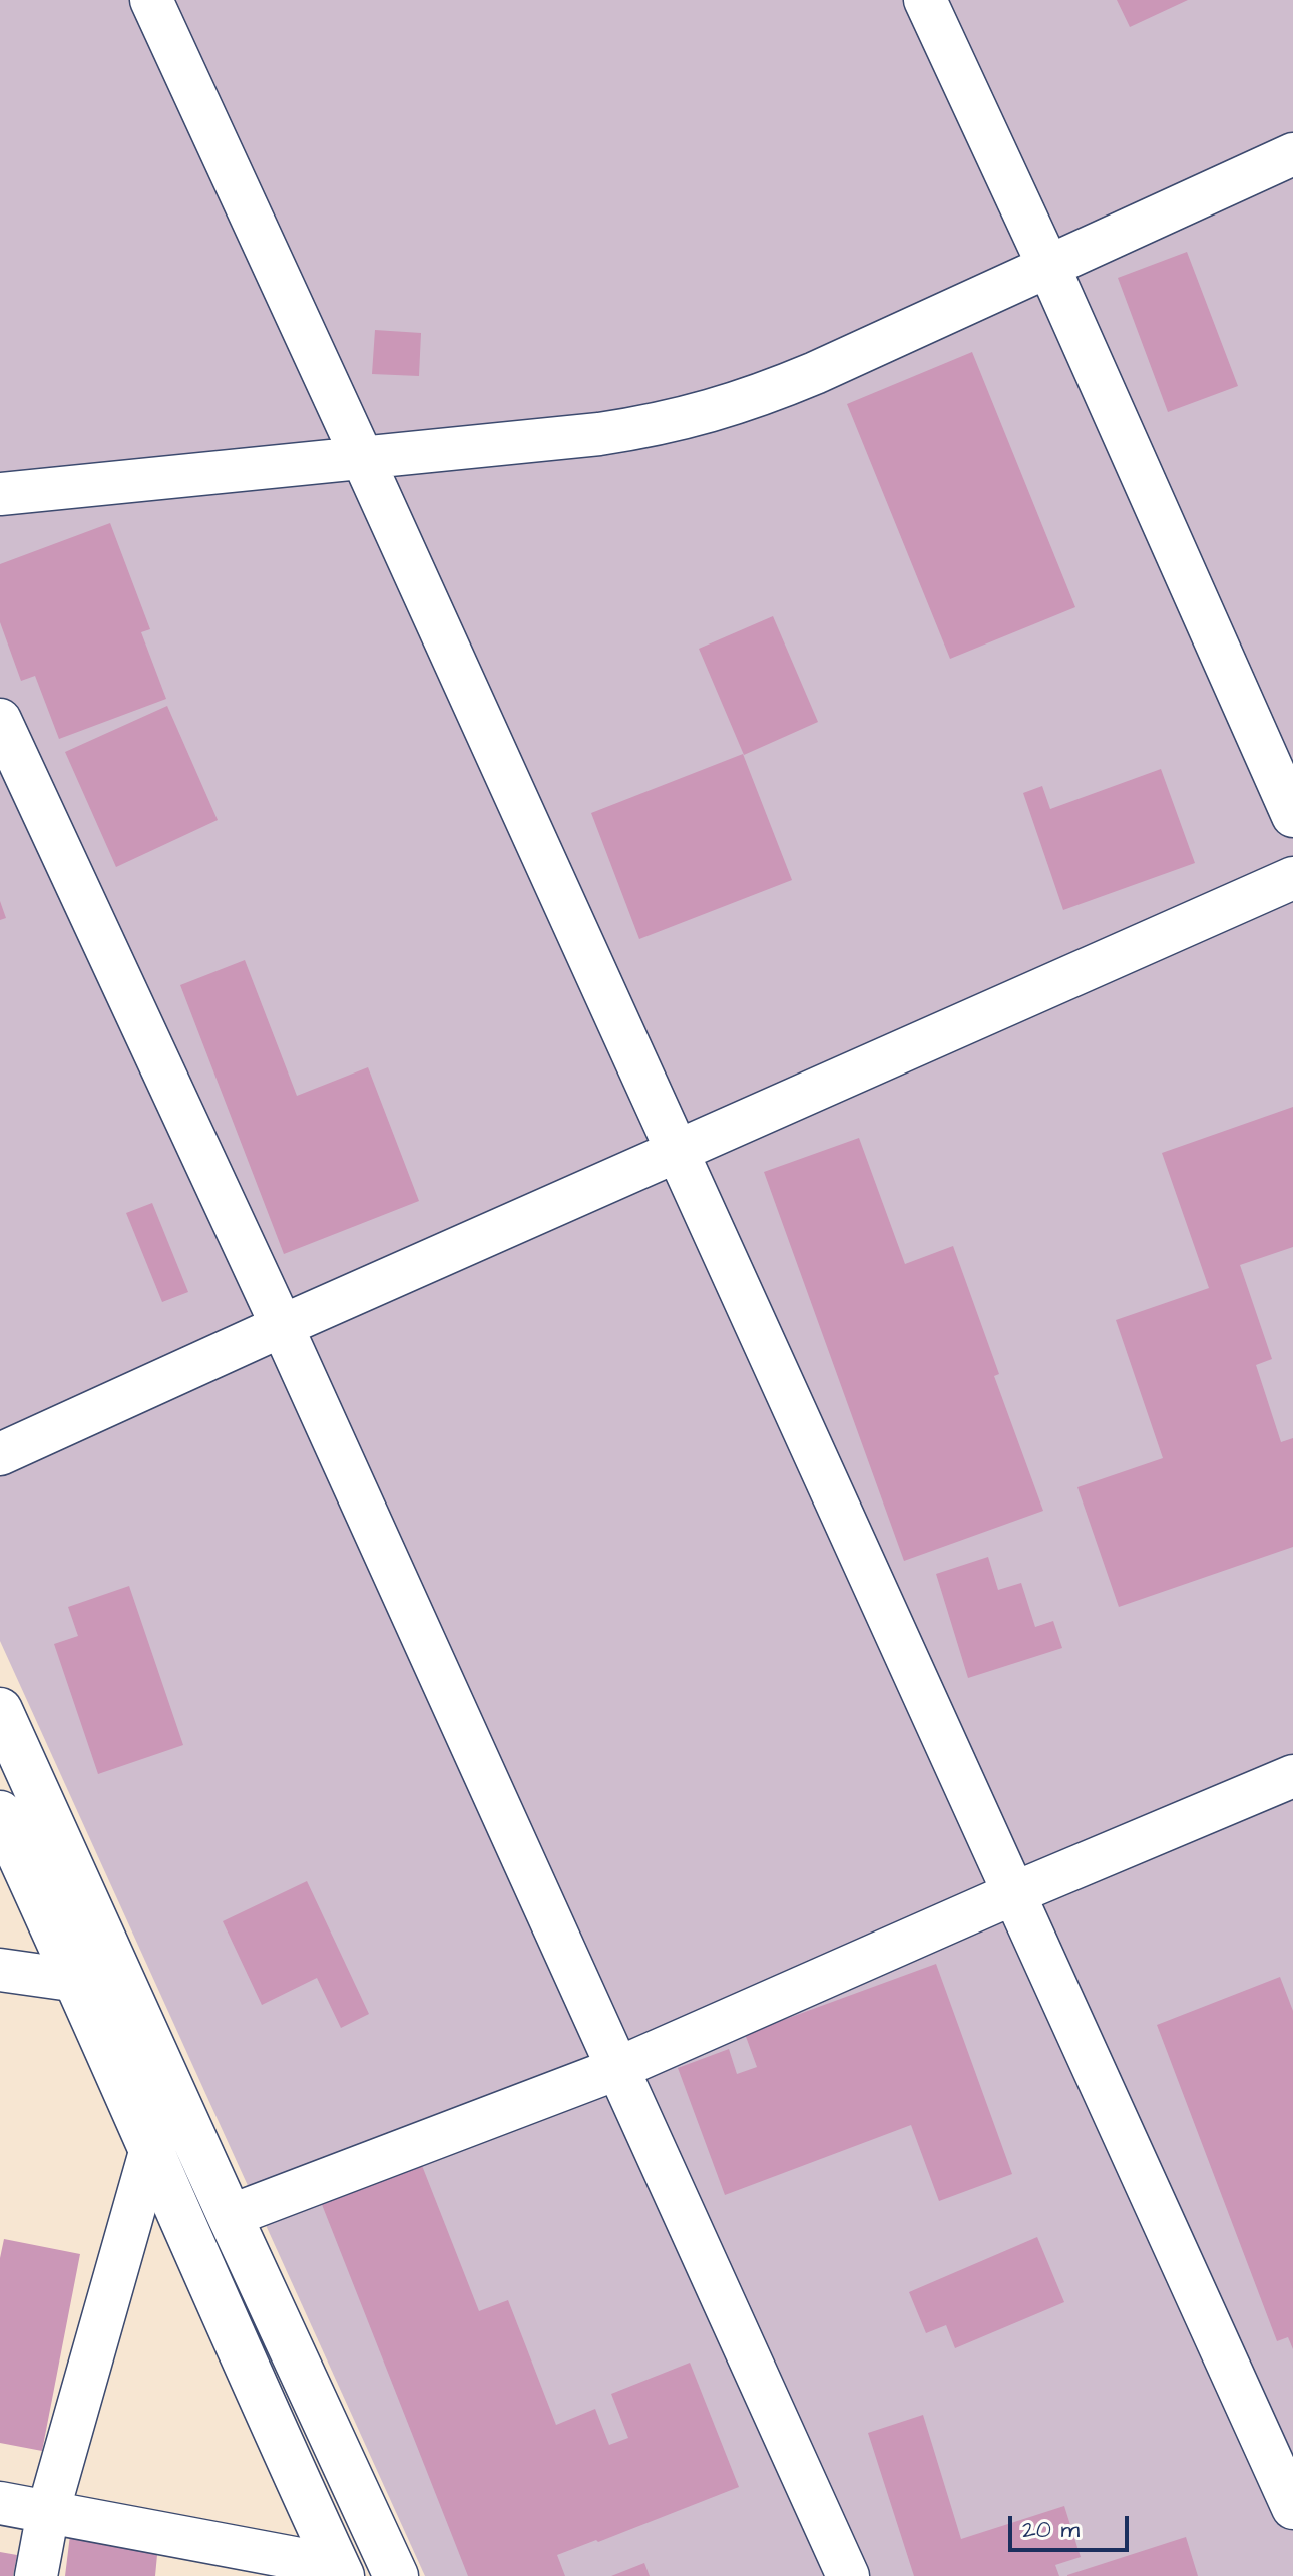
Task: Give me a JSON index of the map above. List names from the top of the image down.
{
  "scale_bar": "20 m"
}
